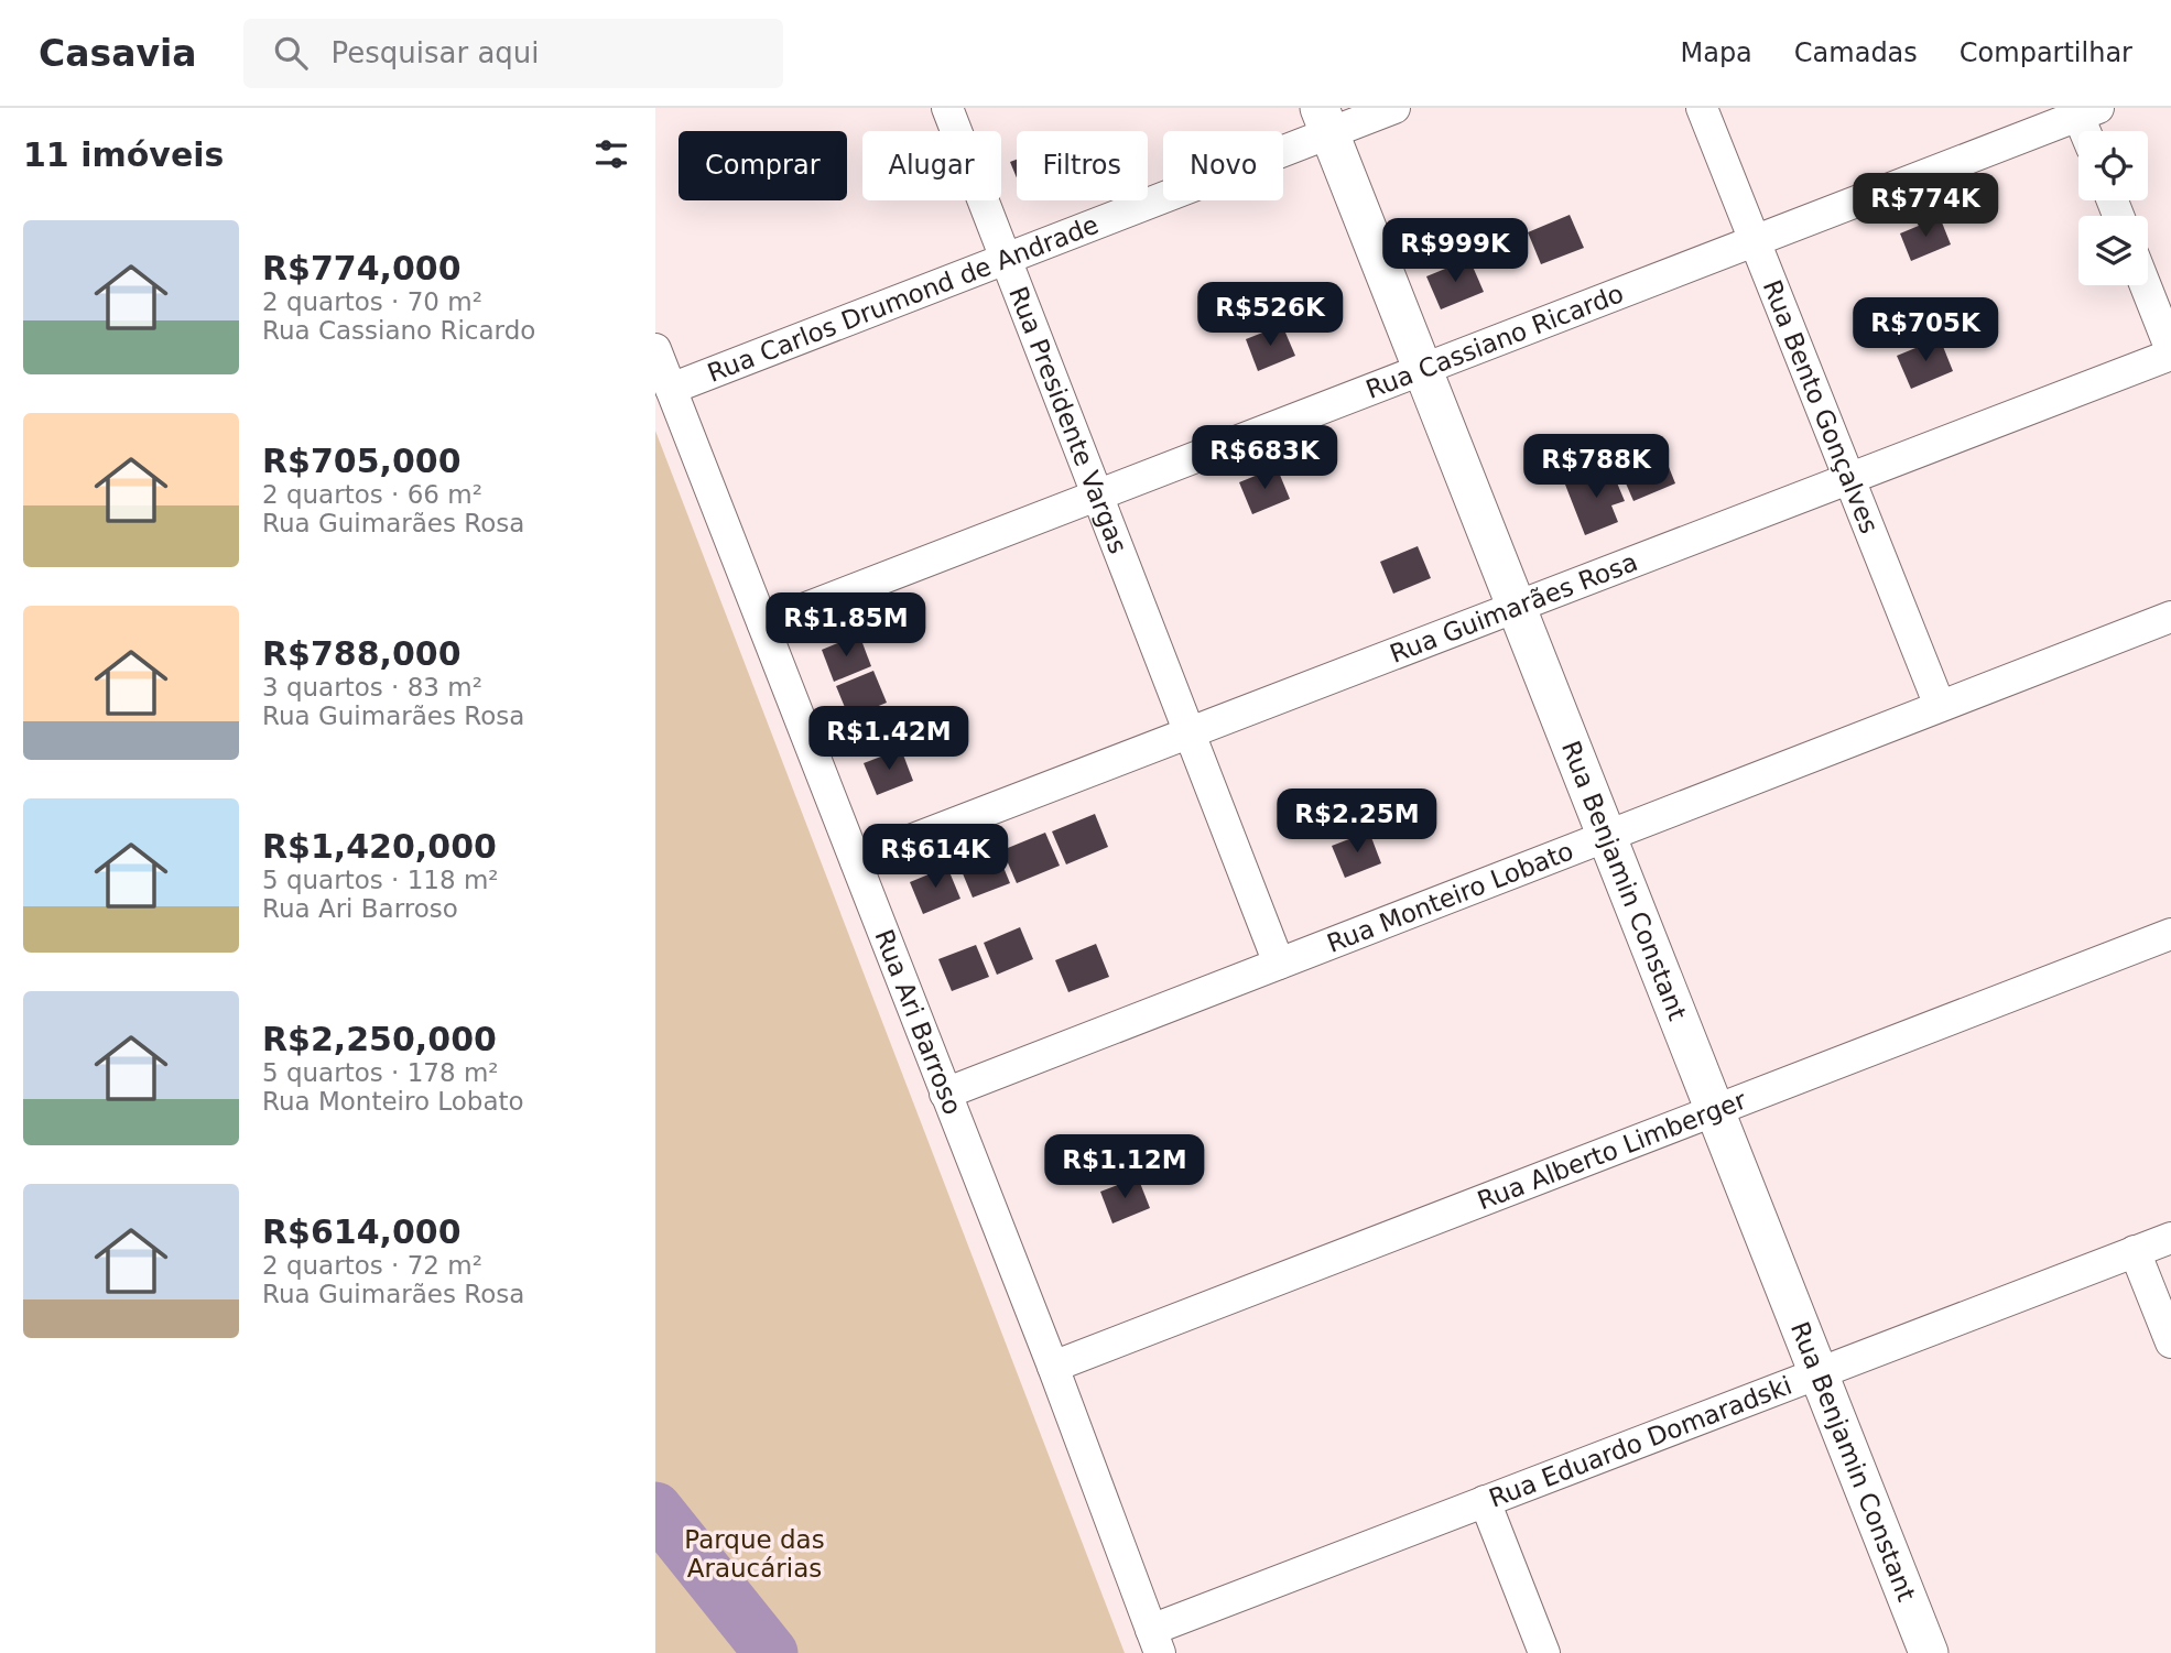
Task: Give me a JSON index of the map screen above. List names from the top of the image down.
{
  "streets": {
    "street": [
      "Rua Carlos Drumond de Andrade",
      "Rua Cassiano Ricardo",
      "Rua Bento Gonçalves",
      "Rua Presidente Vargas",
      "Rua Guimarães Rosa",
      "Rua Benjamin Constant",
      "Rua Monteiro Lobato",
      "Rua Ari Barroso",
      "Rua Alberto Limberger",
      "Rua Eduardo Domaradski"
    ]
  },
  "crossings": [
    ["Rua Carlos Drumond de Andrade", "Rua Presidente Vargas"],
    ["Rua Carlos Drumond de Andrade", "Rua Benjamin Constant"],
    ["Rua Carlos Drumond de Andrade", "Rua Ari Barroso"],
    ["Rua Cassiano Ricardo", "Rua Bento Gonçalves"],
    ["Rua Cassiano Ricardo", "Rua Presidente Vargas"],
    ["Rua Cassiano Ricardo", "Rua Benjamin Constant"],
    ["Rua Cassiano Ricardo", "Rua Ari Barroso"],
    ["Rua Bento Gonçalves", "Rua Guimarães Rosa"],
    ["Rua Bento Gonçalves", "Rua Monteiro Lobato"],
    ["Rua Presidente Vargas", "Rua Guimarães Rosa"],
    ["Rua Presidente Vargas", "Rua Monteiro Lobato"],
    ["Rua Guimarães Rosa", "Rua Benjamin Constant"],
    ["Rua Guimarães Rosa", "Rua Ari Barroso"],
    ["Rua Benjamin Constant", "Rua Monteiro Lobato"],
    ["Rua Benjamin Constant", "Rua Alberto Limberger"],
    ["Rua Benjamin Constant", "Rua Eduardo Domaradski"],
    ["Rua Monteiro Lobato", "Rua Ari Barroso"],
    ["Rua Ari Barroso", "Rua Alberto Limberger"],
    ["Rua Ari Barroso", "Rua Eduardo Domaradski"]
  ],
  "parks": ["Parque das Araucárias"],
  "page": {
    "header": "Casavia",
    "search": "Pesquisar aqui",
    "nav": ["Mapa", "Camadas", "Compartilhar"],
    "heading": "11 imóveis",
    "chip": [
      "Comprar",
      "Alugar",
      "Filtros",
      "Novo"
    ],
    "price": [
      "R$774K",
      "R$999K",
      "R$526K",
      "R$705K",
      "R$683K",
      "R$788K",
      "R$1.85M",
      "R$1.42M",
      "R$2.25M",
      "R$614K",
      "R$1.12M"
    ],
    "list": [
      {
        "name": "R$774,000",
        "note": "2 quartos · 70 m² · Rua Cassiano Ricardo"
      },
      {
        "name": "R$705,000",
        "note": "2 quartos · 66 m² · Rua Guimarães Rosa"
      },
      {
        "name": "R$788,000",
        "note": "3 quartos · 83 m² · Rua Guimarães Rosa"
      },
      {
        "name": "R$1,420,000",
        "note": "5 quartos · 118 m² · Rua Ari Barroso"
      },
      {
        "name": "R$2,250,000",
        "note": "5 quartos · 178 m² · Rua Monteiro Lobato"
      },
      {
        "name": "R$614,000",
        "note": "2 quartos · 72 m² · Rua Guimarães Rosa"
      }
    ]
  }
}
